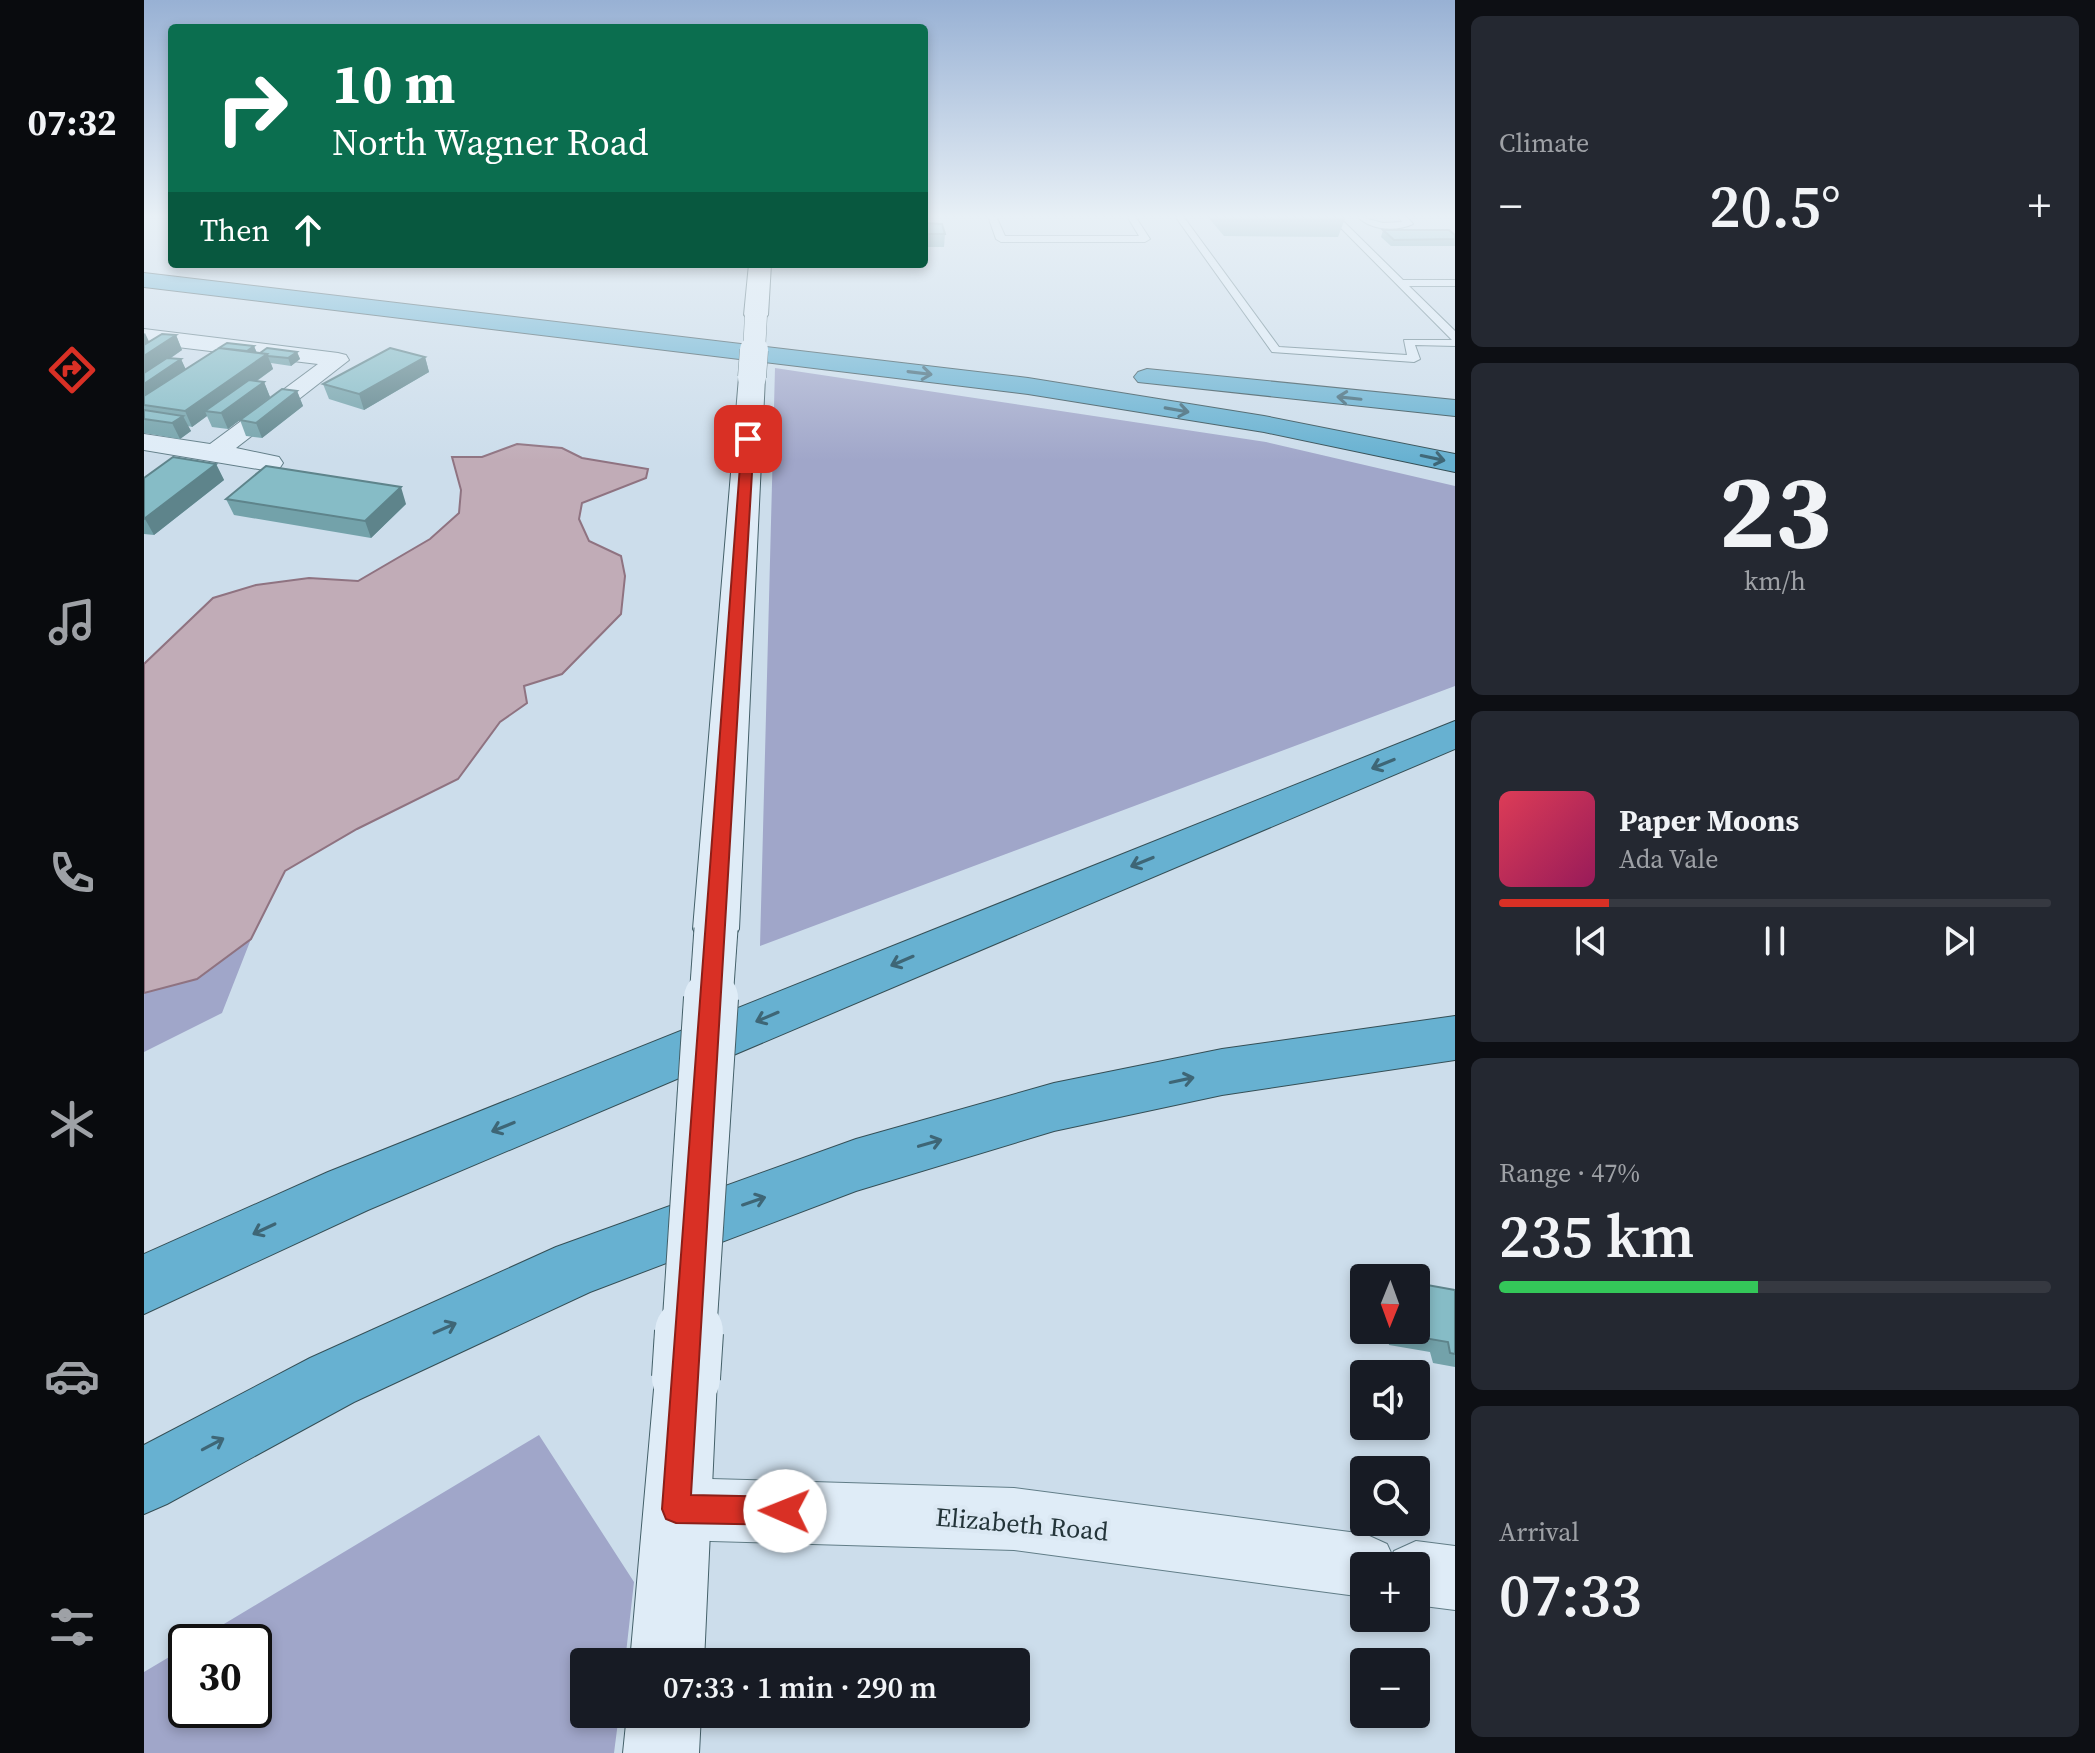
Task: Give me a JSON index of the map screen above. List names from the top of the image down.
{
  "streets": {
    "street": ["Elizabeth Road"]
  },
  "north": "bottom",
  "page": {
    "tabs": "07:32",
    "tile": [
      "Climate",
      ["23", "km/h"],
      ["Range · 47%", "235 km"],
      ["Arrival", "07:33"]
    ],
    "turn": ["10 m", "North Wagner Road"],
    "heat": ["−", "20.5°", "+"],
    "then": "Then",
    "song": ["Paper Moons", "Ada Vale"],
    "map_buttons": ["+", "−"],
    "limit": "30",
    "trip": "07:33 · 1 min · 290 m"
  }
}
